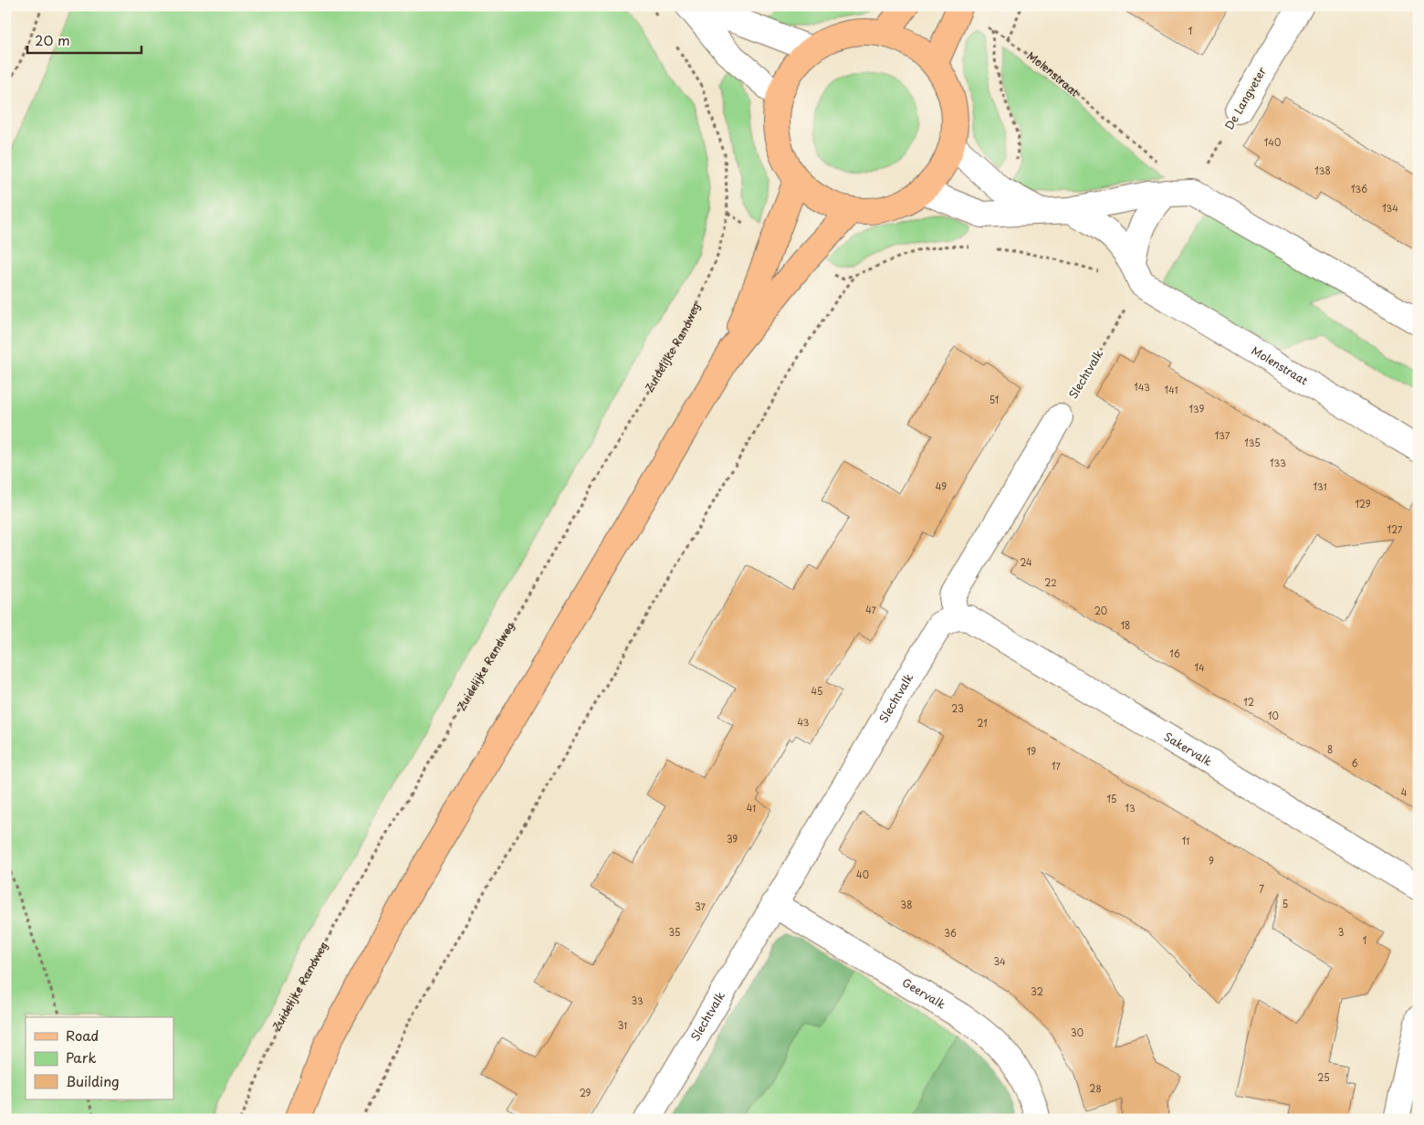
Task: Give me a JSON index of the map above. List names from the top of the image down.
{
  "streets": {
    "street": [
      "Molenstraat",
      "De Langveter",
      "Slechtvalk",
      "Sakervalk",
      "Geervalk"
    ],
    "path": ["Zuidelijke Randweg"]
  },
  "crossings": [
    ["Molenstraat", "De Langveter"],
    ["Molenstraat", "Slechtvalk"],
    ["Slechtvalk", "Sakervalk"],
    ["Slechtvalk", "Geervalk"]
  ],
  "house_numbers": [
    "1",
    "140",
    "138",
    "136",
    "134",
    "143",
    "141",
    "51",
    "139",
    "137",
    "135",
    "133",
    "49",
    "131",
    "129",
    "127",
    "24",
    "22",
    "47",
    "20",
    "18",
    "16",
    "14",
    "45",
    "12",
    "23",
    "10",
    "43",
    "21",
    "8",
    "19",
    "6",
    "17",
    "4",
    "15",
    "41",
    "13",
    "39",
    "11",
    "9",
    "40",
    "7",
    "5",
    "38",
    "37",
    "35",
    "3",
    "36",
    "1",
    "34",
    "32",
    "33",
    "31",
    "30",
    "25",
    "28",
    "29"
  ],
  "legend": ["Road", "Park", "Building"],
  "scale_bar": "20 m"
}
